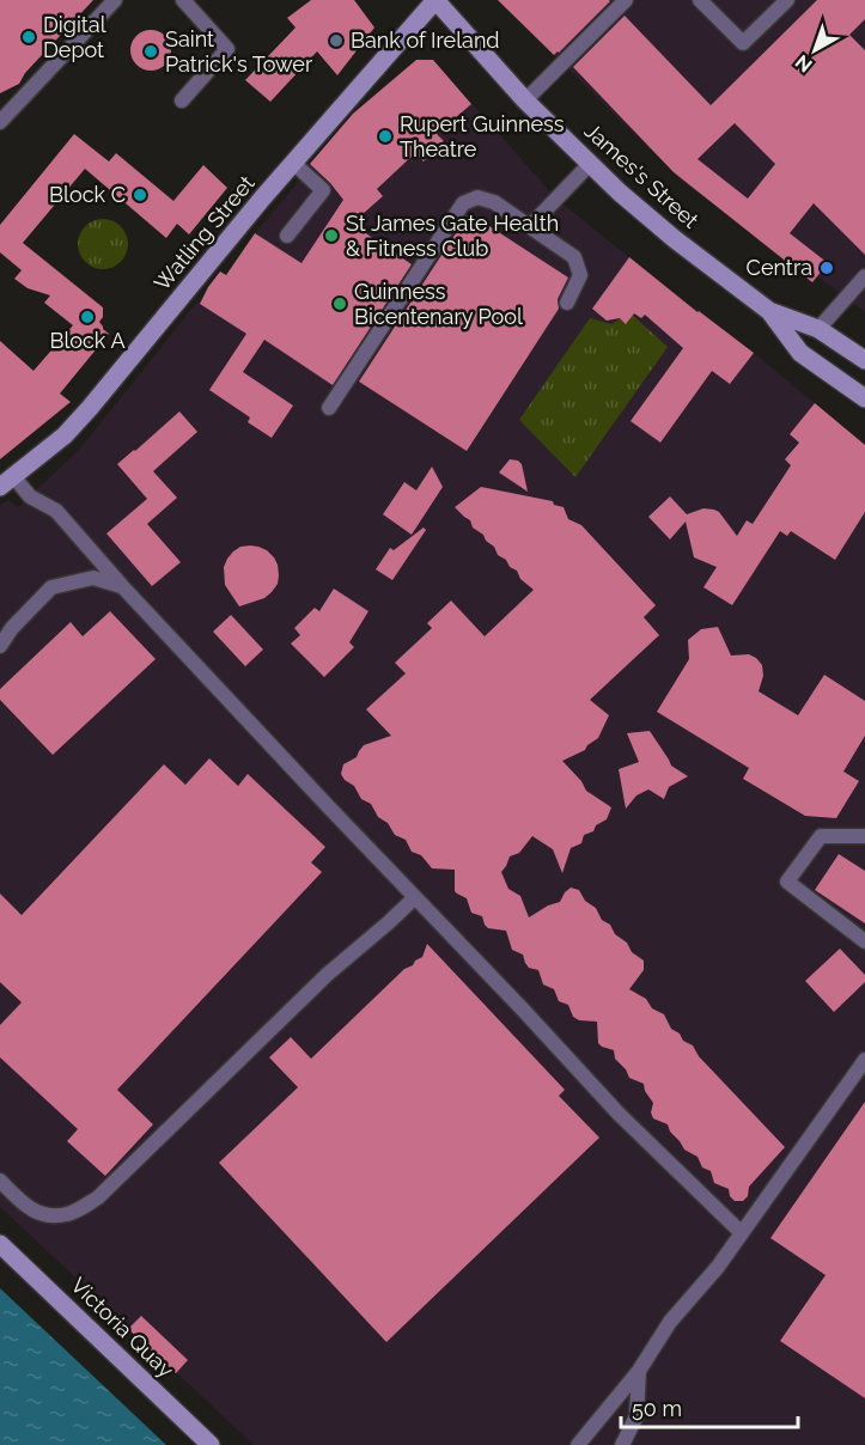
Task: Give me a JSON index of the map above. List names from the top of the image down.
{
  "streets": {
    "main road": ["James's Street", "Watling Street", "Victoria Quay"]
  },
  "crossings": [
    ["James's Street", "Watling Street"]
  ],
  "places": [
    "Digital Depot",
    "Bank of Ireland",
    "Saint Patrick's Tower",
    "Rupert Guinness Theatre",
    "Block C",
    "St James Gate Health & Fitness Club",
    "Centra",
    "Guinness Bicentenary Pool",
    "Block A"
  ],
  "scale_bar": "50 m",
  "north": "bottom left"
}
